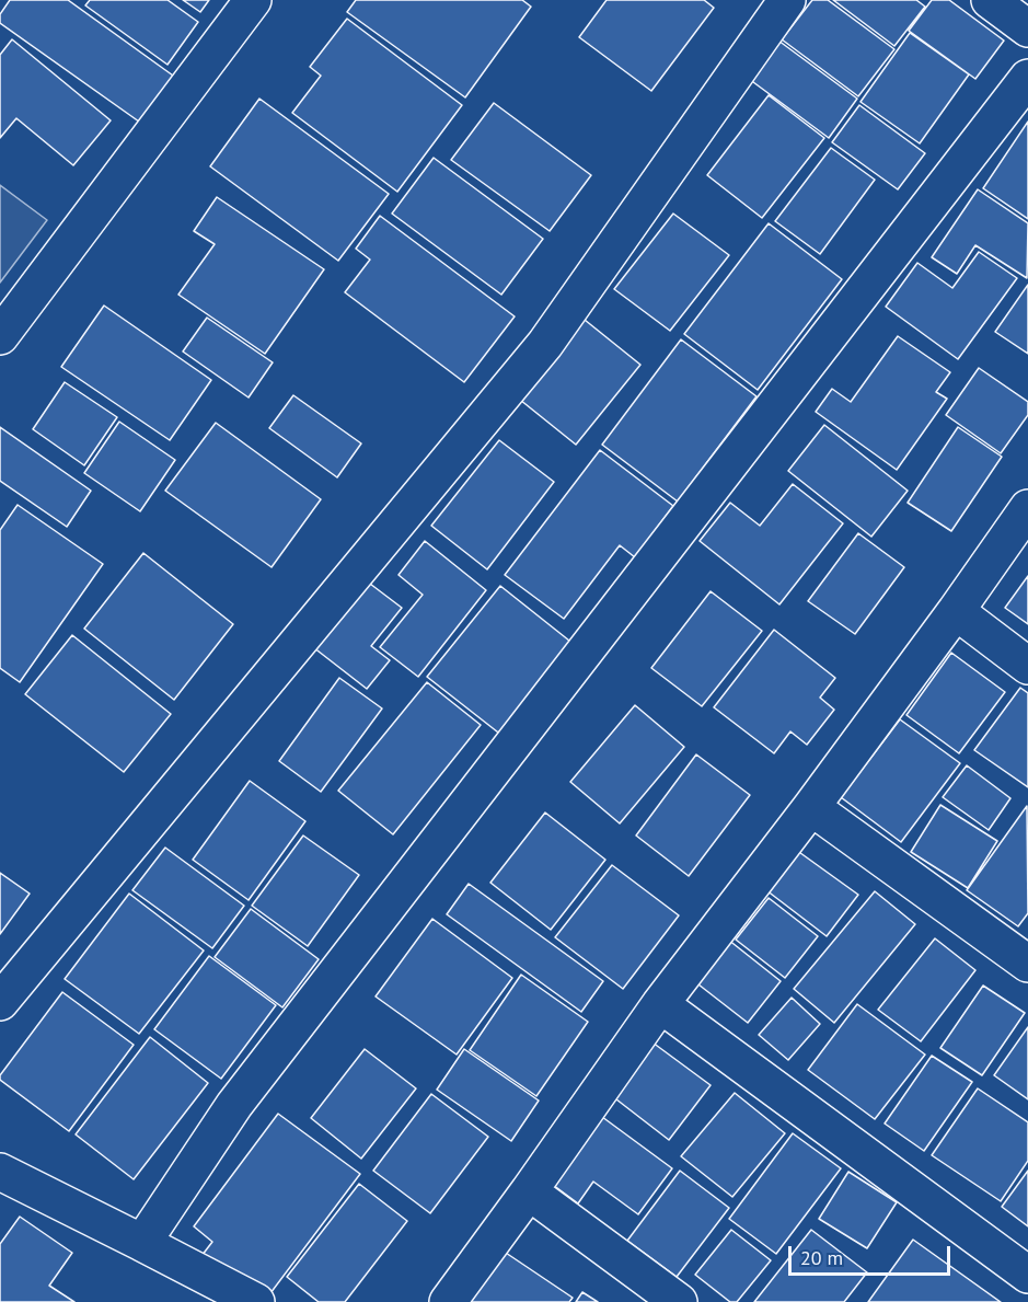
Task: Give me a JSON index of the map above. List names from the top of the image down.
{
  "scale_bar": "20 m"
}
